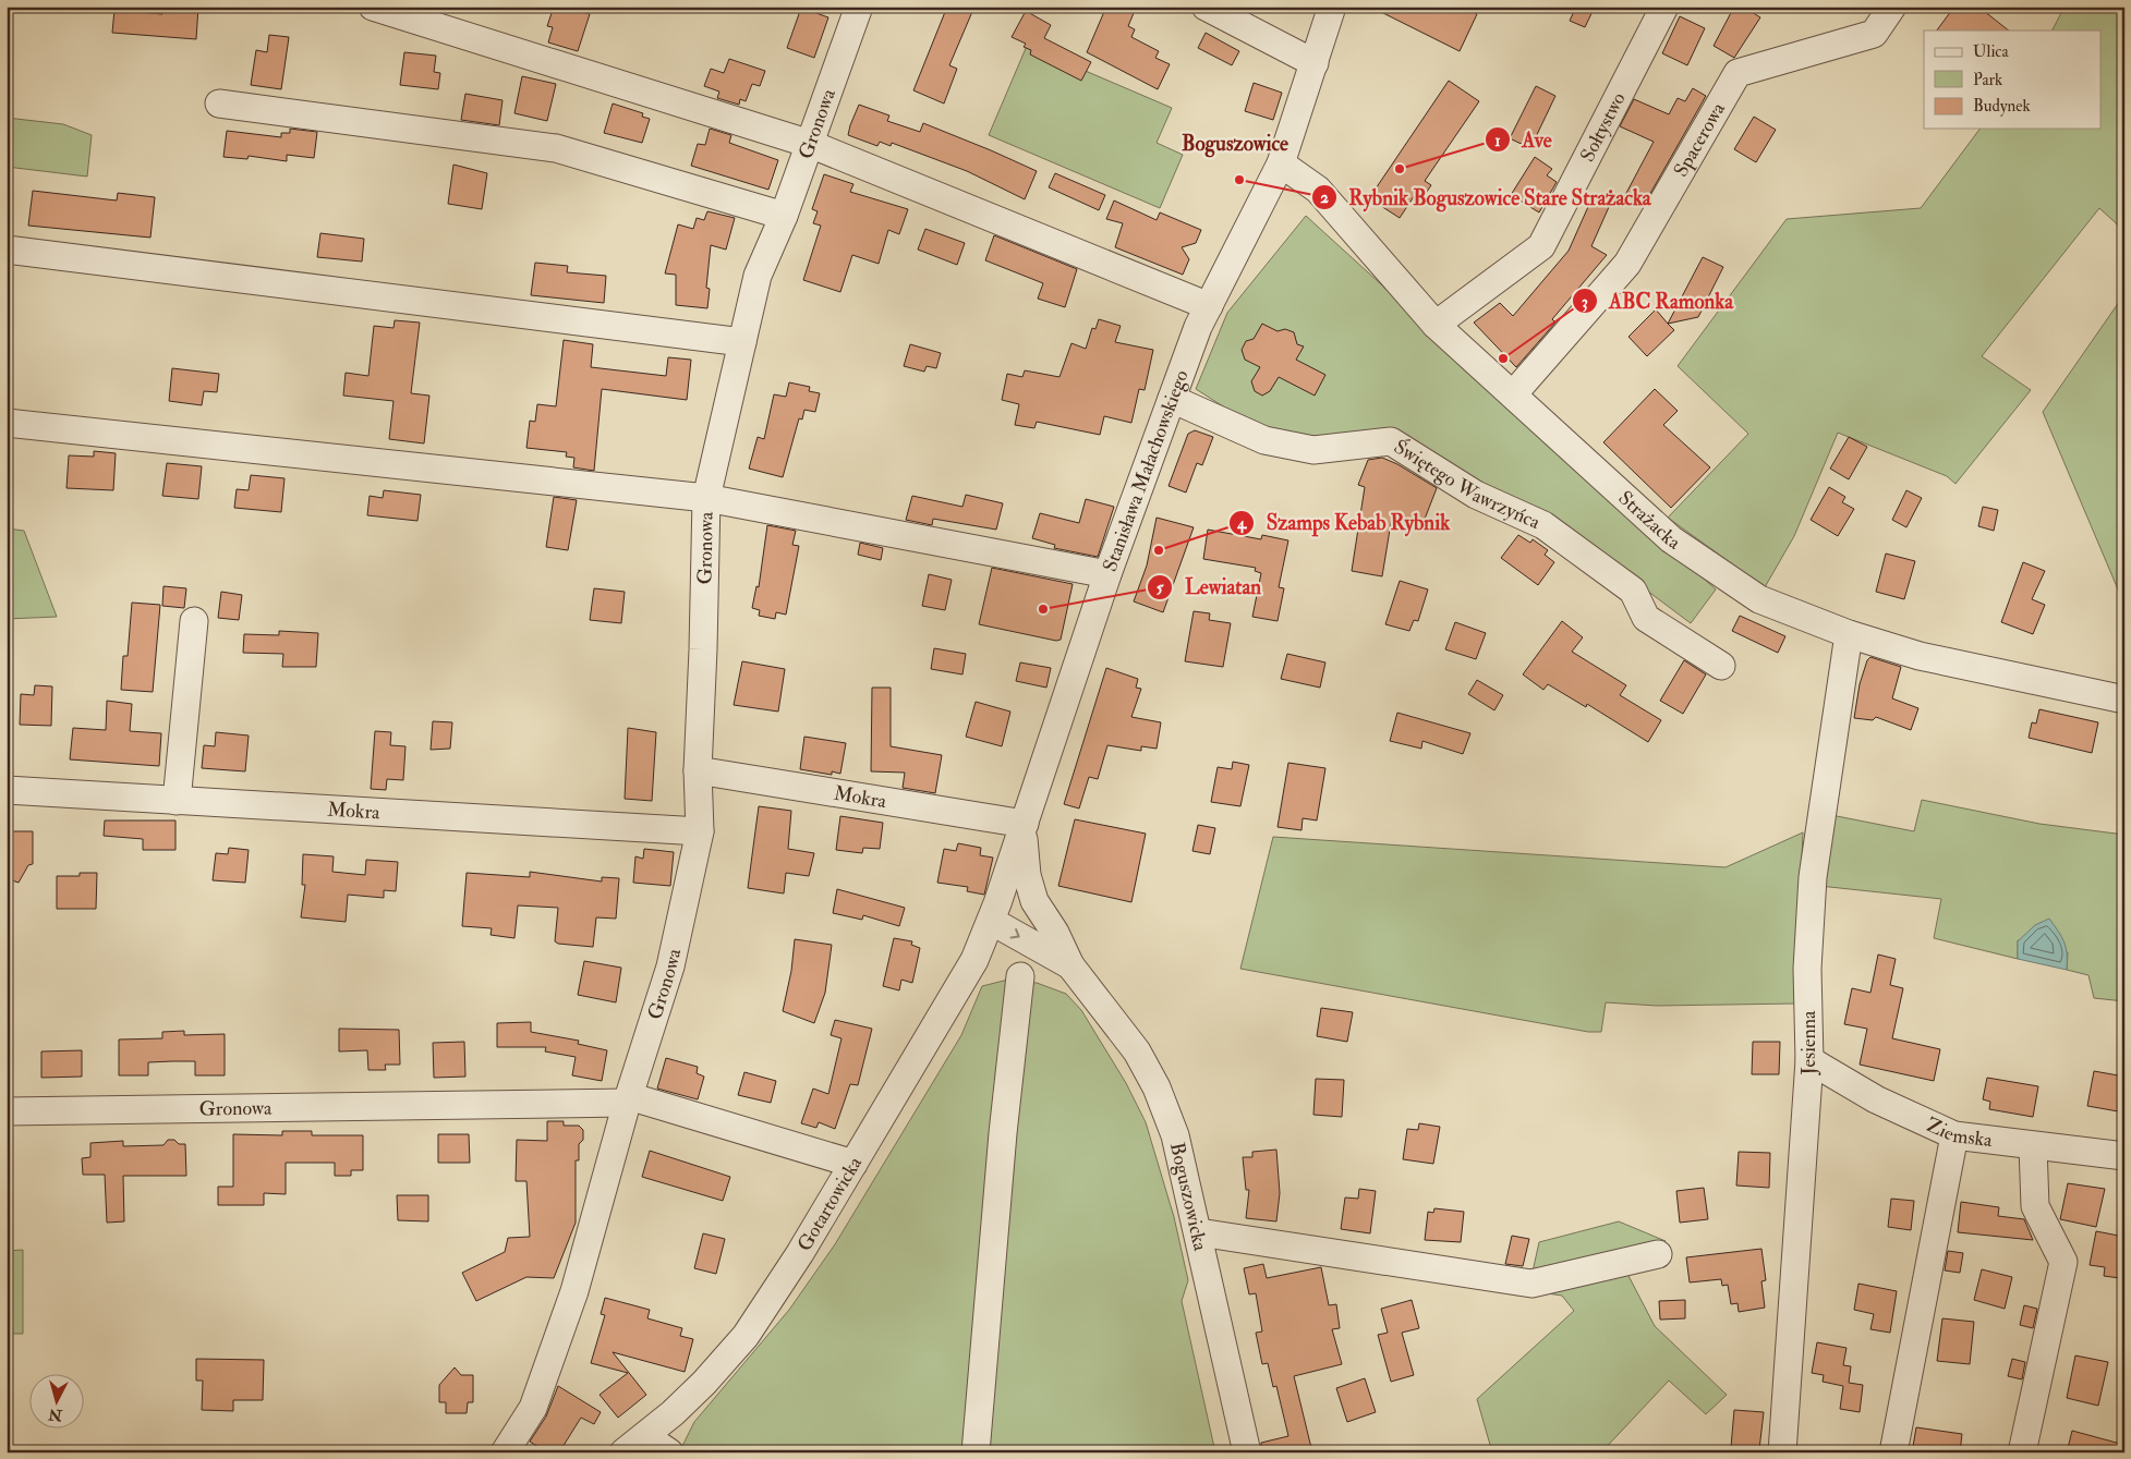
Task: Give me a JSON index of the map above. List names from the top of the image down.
{
  "streets": {
    "street": [
      "Gronowa",
      "Sołtystwo",
      "Spacerowa",
      "Stanisława Małachowskiego",
      "Świętego Wawrzyńca",
      "Strażacka",
      "Mokra",
      "Jesienna",
      "Ziemska",
      "Boguszowicka",
      "Gotartowicka"
    ]
  },
  "crossings": [
    ["Gronowa", "Mokra"],
    ["Sołtystwo", "Strażacka"],
    ["Spacerowa", "Strażacka"],
    ["Stanisława Małachowskiego", "Świętego Wawrzyńca"],
    ["Stanisława Małachowskiego", "Strażacka"],
    ["Stanisława Małachowskiego", "Mokra"],
    ["Stanisława Małachowskiego", "Boguszowicka"],
    ["Stanisława Małachowskiego", "Gotartowicka"],
    ["Strażacka", "Jesienna"],
    ["Mokra", "Boguszowicka"],
    ["Jesienna", "Ziemska"],
    ["Boguszowicka", "Gotartowicka"]
  ],
  "districts": ["Boguszowice"],
  "places": [
    "Ave",
    "Rybnik Boguszowice Stare Strażacka",
    "ABC Ramonka",
    "Szamps Kebab Rybnik",
    "Lewiatan"
  ],
  "legend": ["Ulica", "Park", "Budynek"],
  "north": "bottom"
}
